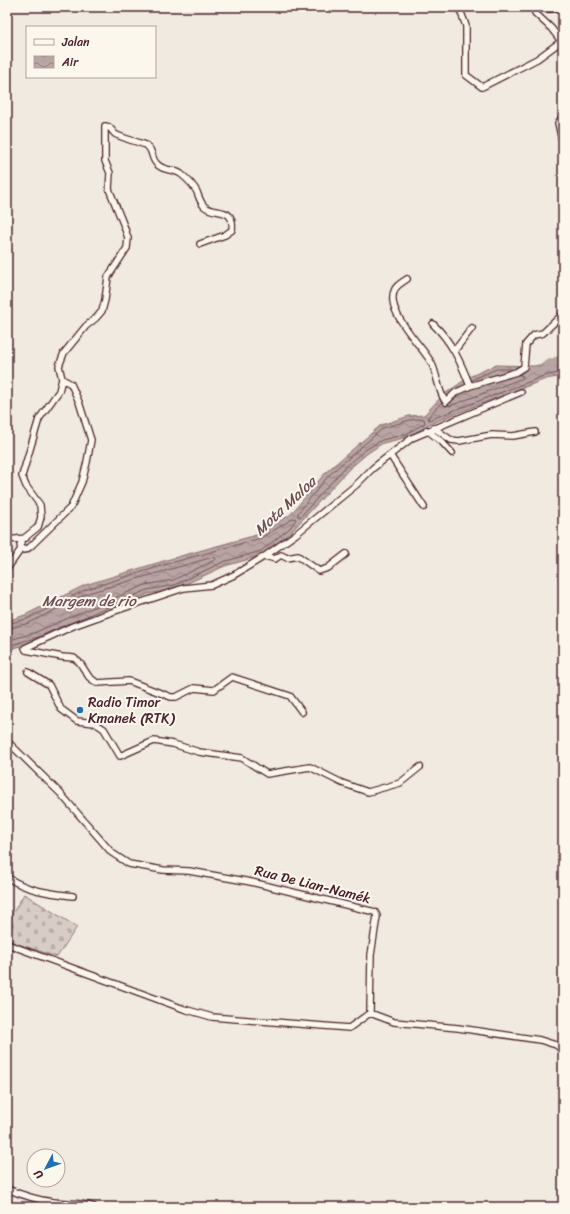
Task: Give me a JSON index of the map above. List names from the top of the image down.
{
  "streets": {
    "street": ["Rua De Lian-Namék"]
  },
  "water": ["Mota Maloa", "Margem de rio"],
  "places": ["Radio Timor Kmanek (RTK)"],
  "legend": ["Jalan", "Air"],
  "north": "bottom left"
}
